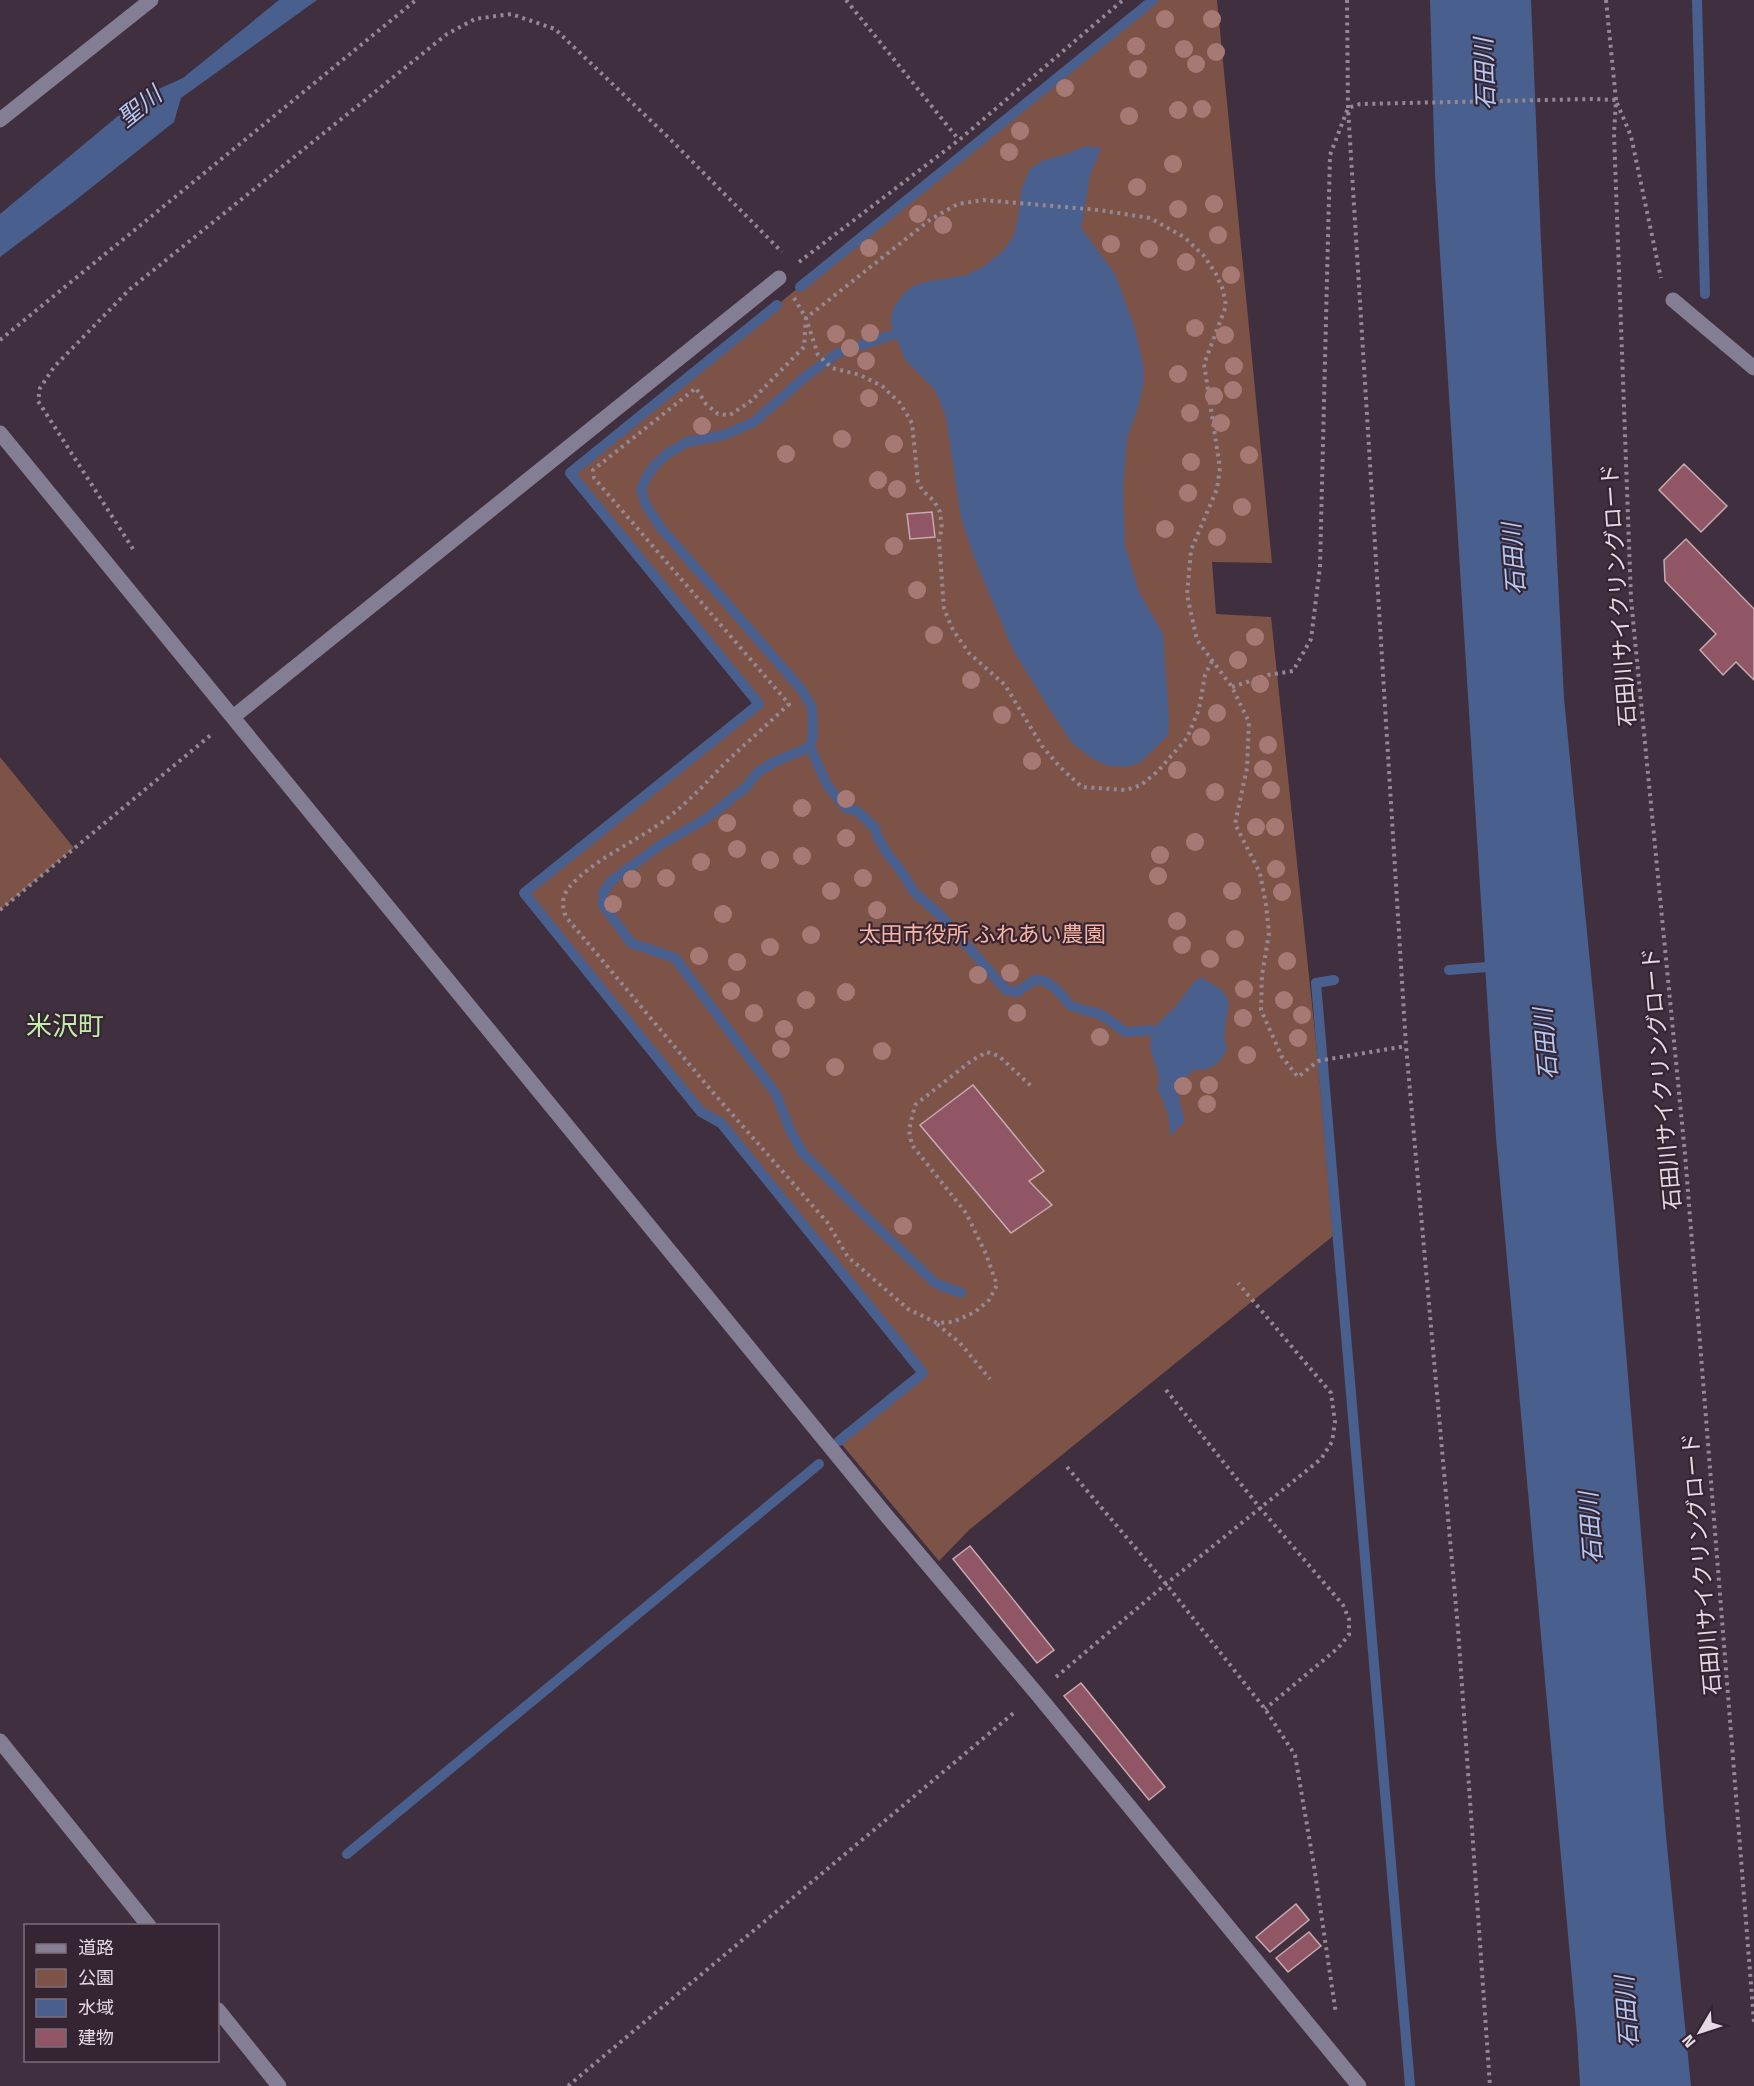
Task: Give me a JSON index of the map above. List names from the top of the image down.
{
  "streets": {
    "path": ["石田川サイクリングロード"]
  },
  "districts": ["米沢町"],
  "water": ["石田川", "聖川"],
  "parks": ["太田市役所 ふれあい農園"],
  "legend": [
    "道路",
    "公園",
    "水域",
    "建物"
  ],
  "north": "bottom left"
}
